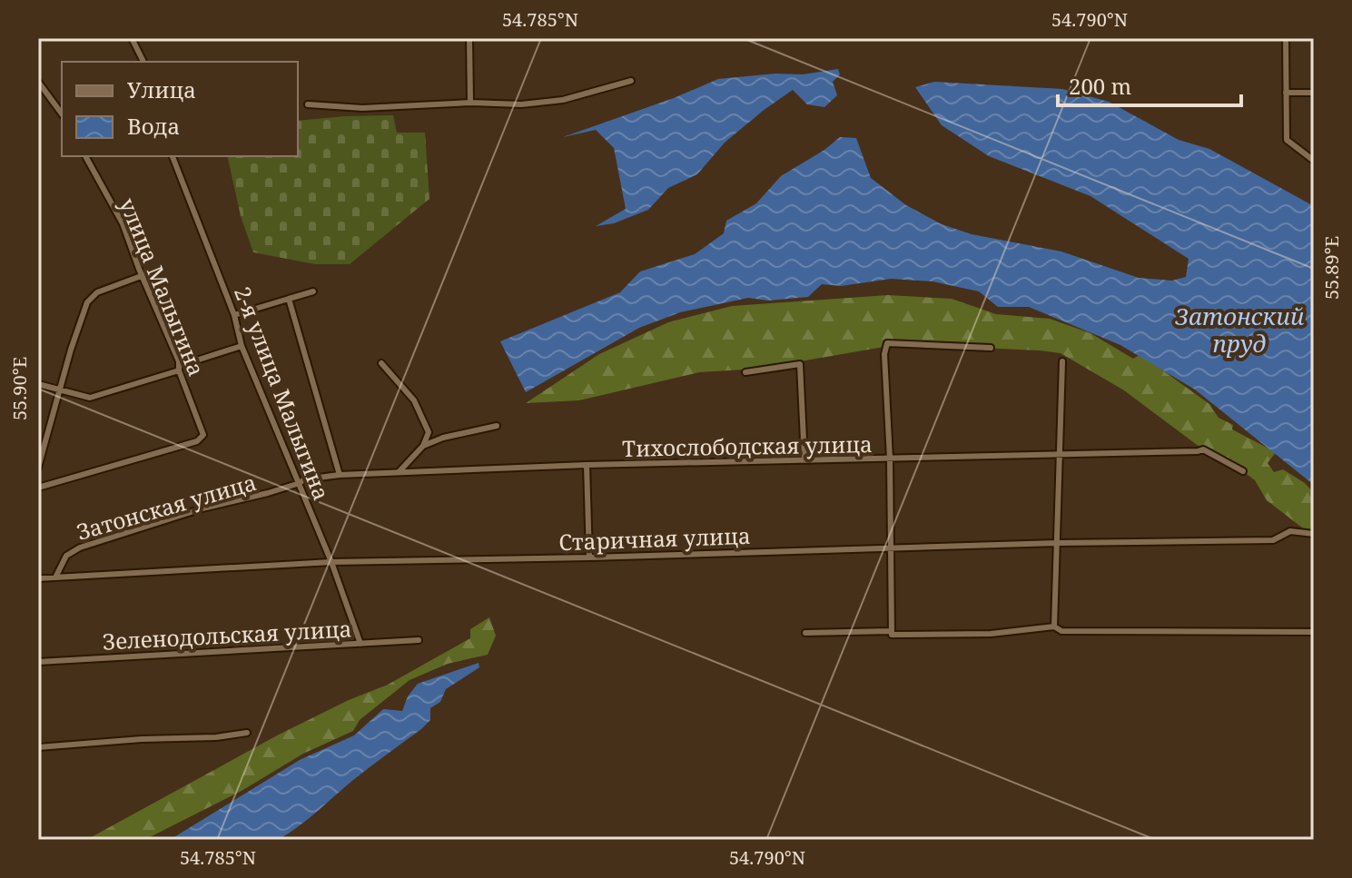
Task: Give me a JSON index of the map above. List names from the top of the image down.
{
  "streets": {
    "street": [
      "улица Малыгина",
      "2-я улица Малыгина",
      "Тихослободская улица",
      "Затонская улица",
      "Старичная улица",
      "Зеленодольская улица"
    ]
  },
  "crossings": [
    ["2-я улица Малыгина", "Тихослободская улица"],
    ["2-я улица Малыгина", "Затонская улица"],
    ["2-я улица Малыгина", "Старичная улица"],
    ["2-я улица Малыгина", "Зеленодольская улица"],
    ["Тихослободская улица", "Затонская улица"],
    ["Затонская улица", "Старичная улица"]
  ],
  "water": ["Затонский пруд"],
  "legend": ["Улица", "Вода"],
  "scale_bar": "200 m",
  "coordinates": [
    "54.785°N",
    "54.790°N",
    "55.89°E",
    "55.90°E"
  ]
}
